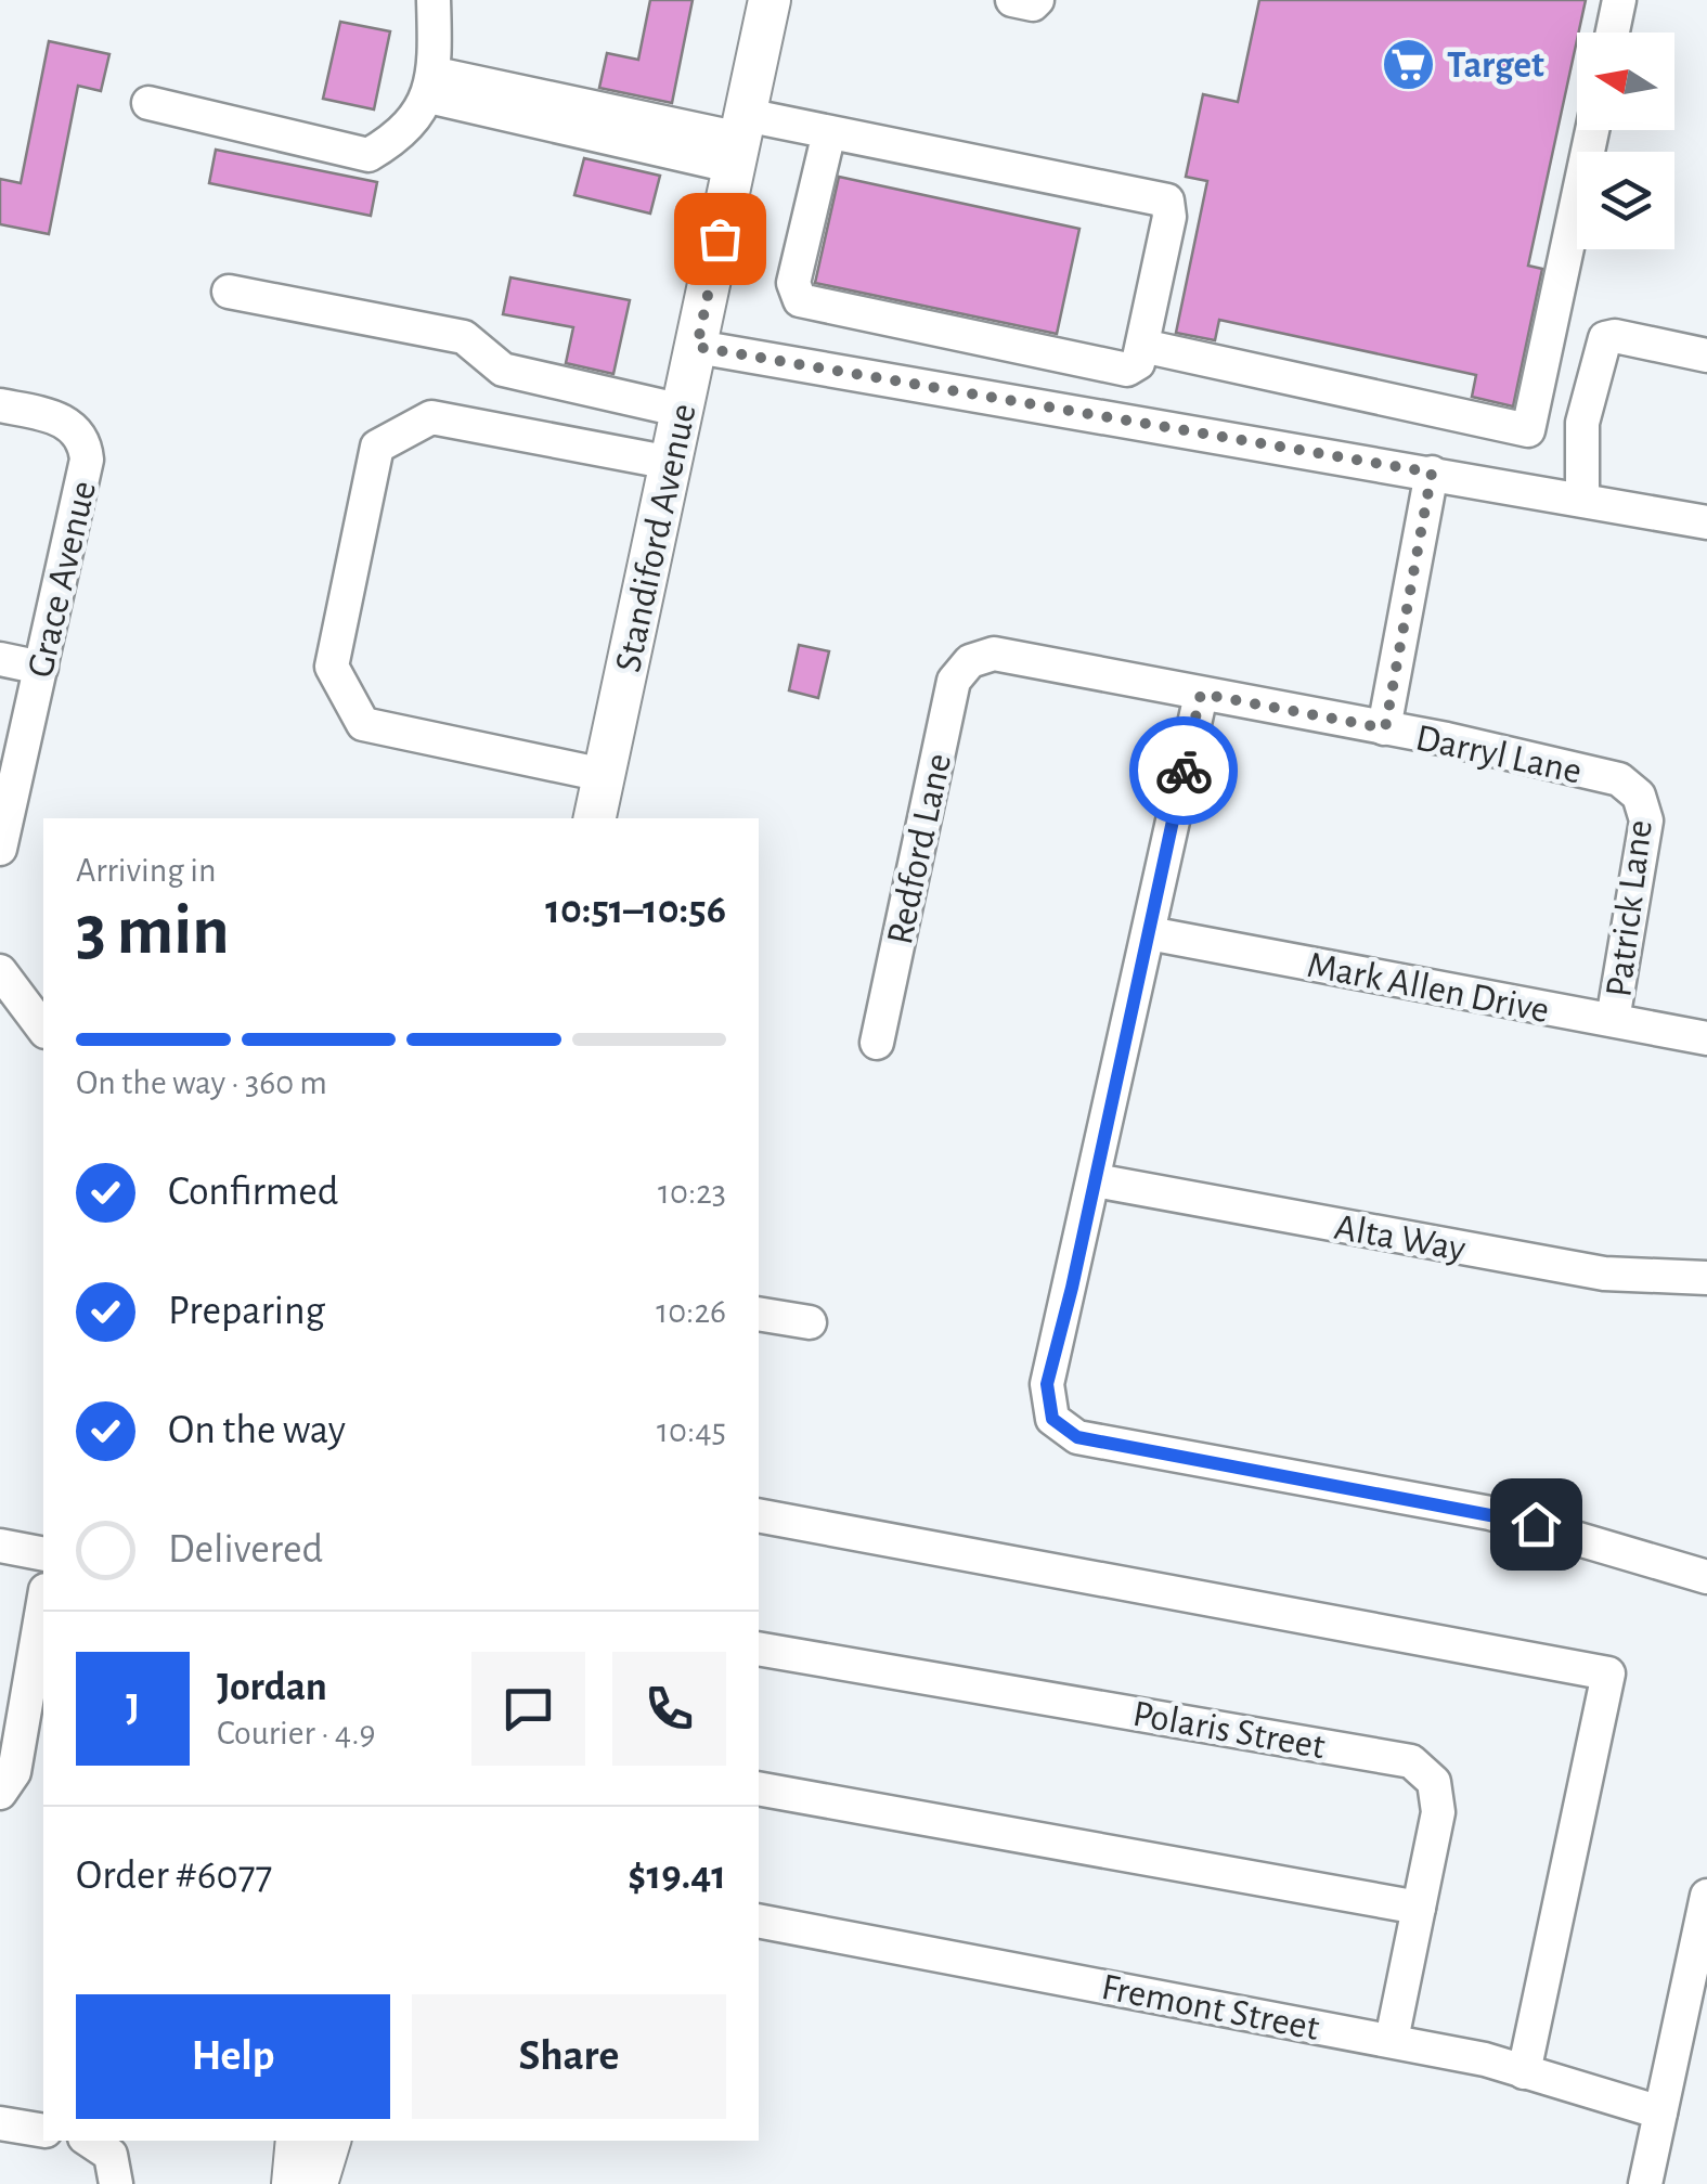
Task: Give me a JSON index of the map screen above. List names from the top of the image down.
{
  "streets": {
    "main road": ["Standiford Avenue"],
    "street": [
      "Grace Avenue",
      "Darryl Lane",
      "Redford Lane",
      "Patrick Lane",
      "Mark Allen Drive",
      "Alta Way",
      "Polaris Street",
      "Fremont Street"
    ]
  },
  "crossings": [
    ["Darryl Lane", "Redford Lane"],
    ["Darryl Lane", "Patrick Lane"],
    ["Patrick Lane", "Mark Allen Drive"],
    ["Polaris Street", "Fremont Street"]
  ],
  "places": {
    "supermarket": ["Target"]
  },
  "north": "left",
  "page": {
    "heading": ["3 min", "Arriving in", "10:51–10:56"],
    "panel": [
      "Jordan",
      "Courier · 4.9",
      "Order #6077",
      "$19.41"
    ],
    "bar": "On the way · 360 m",
    "list": [
      ["Confirmed", "10:23"],
      ["Preparing", "10:26"],
      ["On the way", "10:45"],
      "Delivered"
    ],
    "round": "J",
    "buttons": ["Help", "Share"]
  }
}
